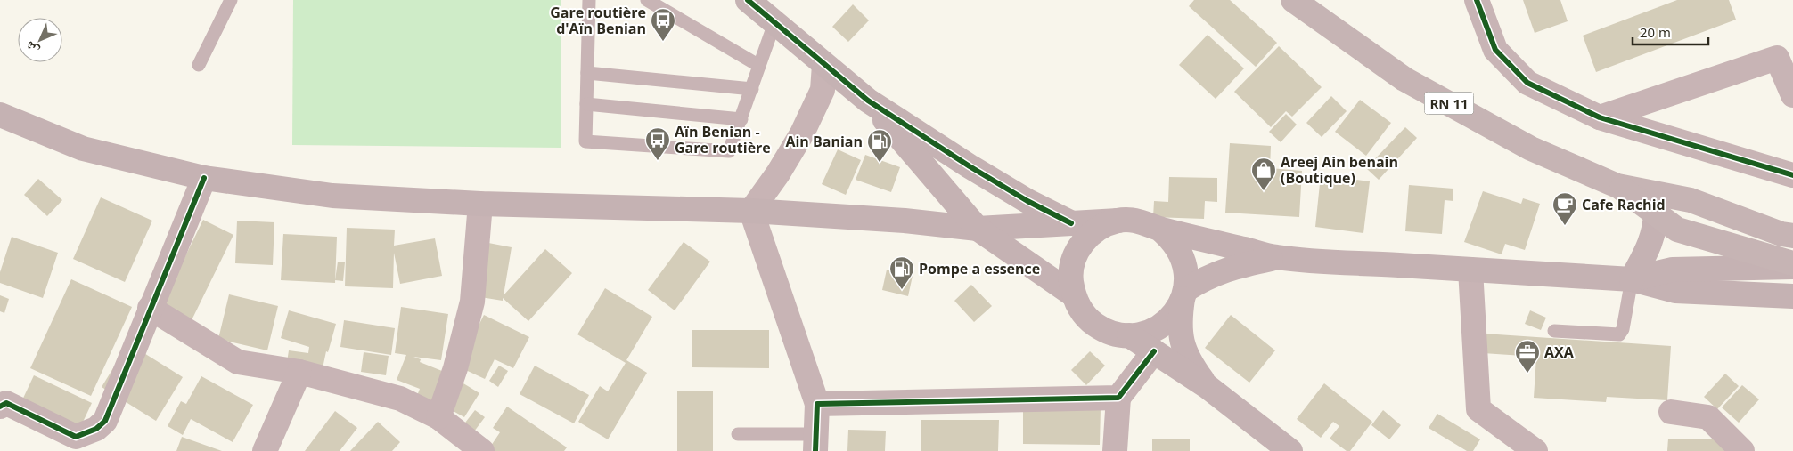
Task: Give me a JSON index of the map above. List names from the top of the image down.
{
  "streets": {
    "main road": ["RN 11"]
  },
  "places": {
    "bus stop": ["Gare routière d'Aïn Benian", "Aïn Benian - Gare routière"],
    "fuel station": ["Ain Banian", "Pompe a essence"],
    "shop": ["Areej Ain benain (Boutique)"],
    "cafe": ["Cafe Rachid"],
    "office": ["AXA"]
  },
  "scale_bar": "20 m",
  "north": "bottom left"
}
